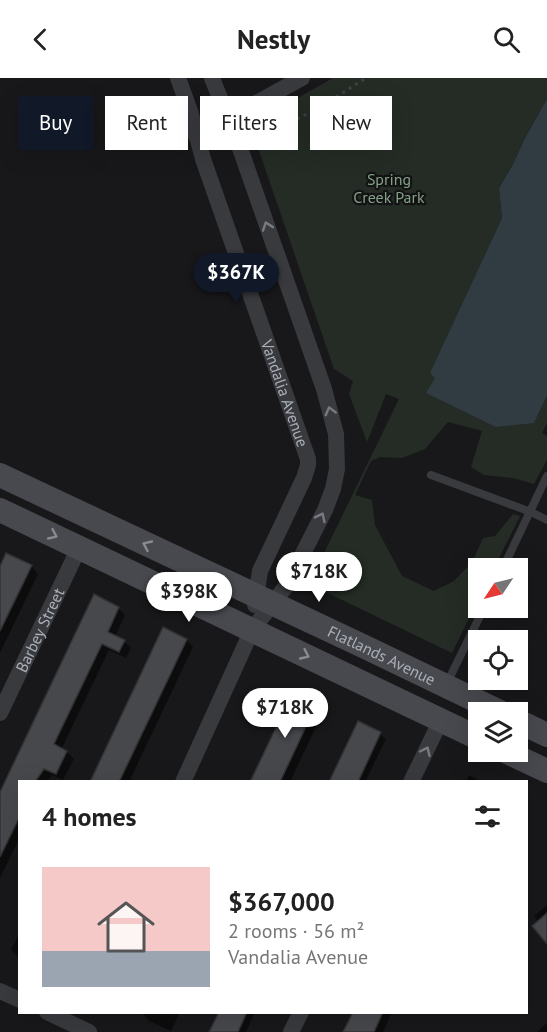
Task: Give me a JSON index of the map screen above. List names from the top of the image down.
{
  "streets": {
    "main road": ["Flatlands Avenue"],
    "street": ["Vandalia Avenue", "Barbey Street"]
  },
  "crossings": [
    ["Vandalia Avenue", "Flatlands Avenue"],
    ["Barbey Street", "Flatlands Avenue"]
  ],
  "parks": ["Spring Creek Park"],
  "north": "bottom left",
  "page": {
    "header": "Nestly",
    "chip": [
      "Buy",
      "Rent",
      "Filters",
      "New"
    ],
    "price": [
      "$367K",
      "$718K",
      "$398K",
      "$718K"
    ],
    "heading": "4 homes",
    "list": [
      {
        "name": "$367,000",
        "note": "2 rooms · 56 m² · Vandalia Avenue"
      }
    ]
  }
}
